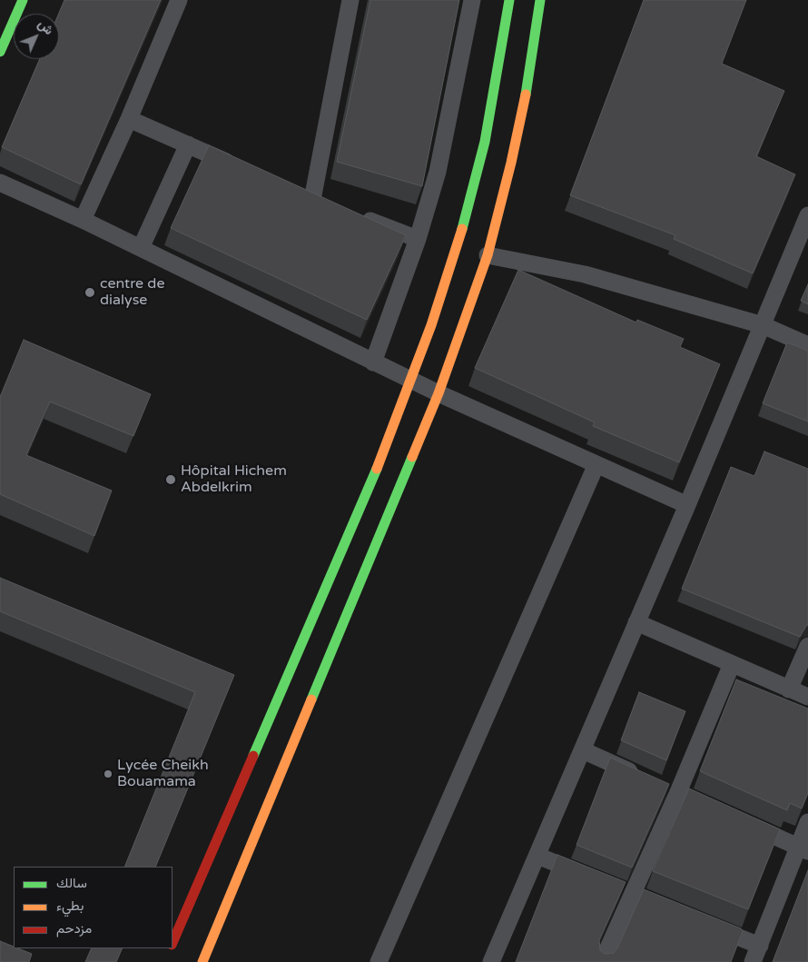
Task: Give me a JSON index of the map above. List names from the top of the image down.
{
  "places": ["centre de dialyse", "Hôpital Hichem Abdelkrim", "Lycée Cheikh Bouamama"],
  "legend": ["سالك", "بطيء", "مزدحم"],
  "north": "top right"
}
